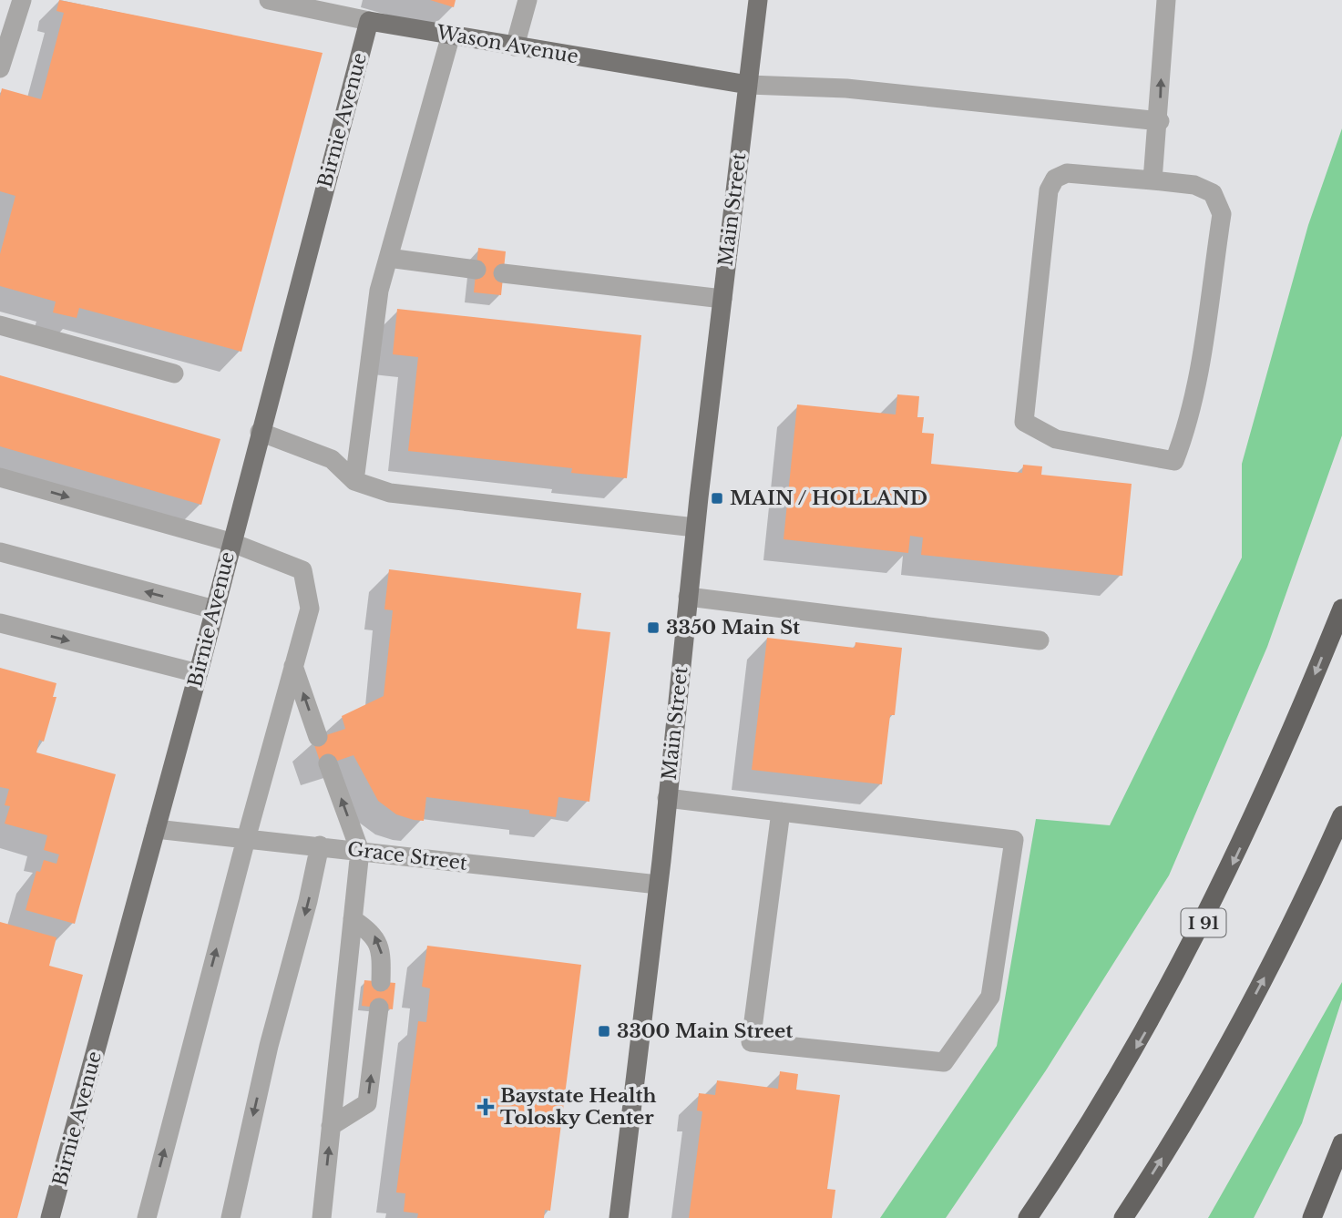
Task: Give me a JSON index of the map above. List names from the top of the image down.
{
  "streets": {
    "highway": ["I 91"],
    "main road": ["Wason Avenue", "Birnie Avenue", "Main Street"],
    "street": ["Grace Street"]
  },
  "crossings": [
    ["Wason Avenue", "Birnie Avenue"],
    ["Wason Avenue", "Main Street"],
    ["Birnie Avenue", "Grace Street"],
    ["Main Street", "Grace Street"]
  ],
  "places": {
    "transit": ["MAIN / HOLLAND", "3350 Main St", "3300 Main Street"],
    "health": ["Baystate Health Tolosky Center"]
  }
}
